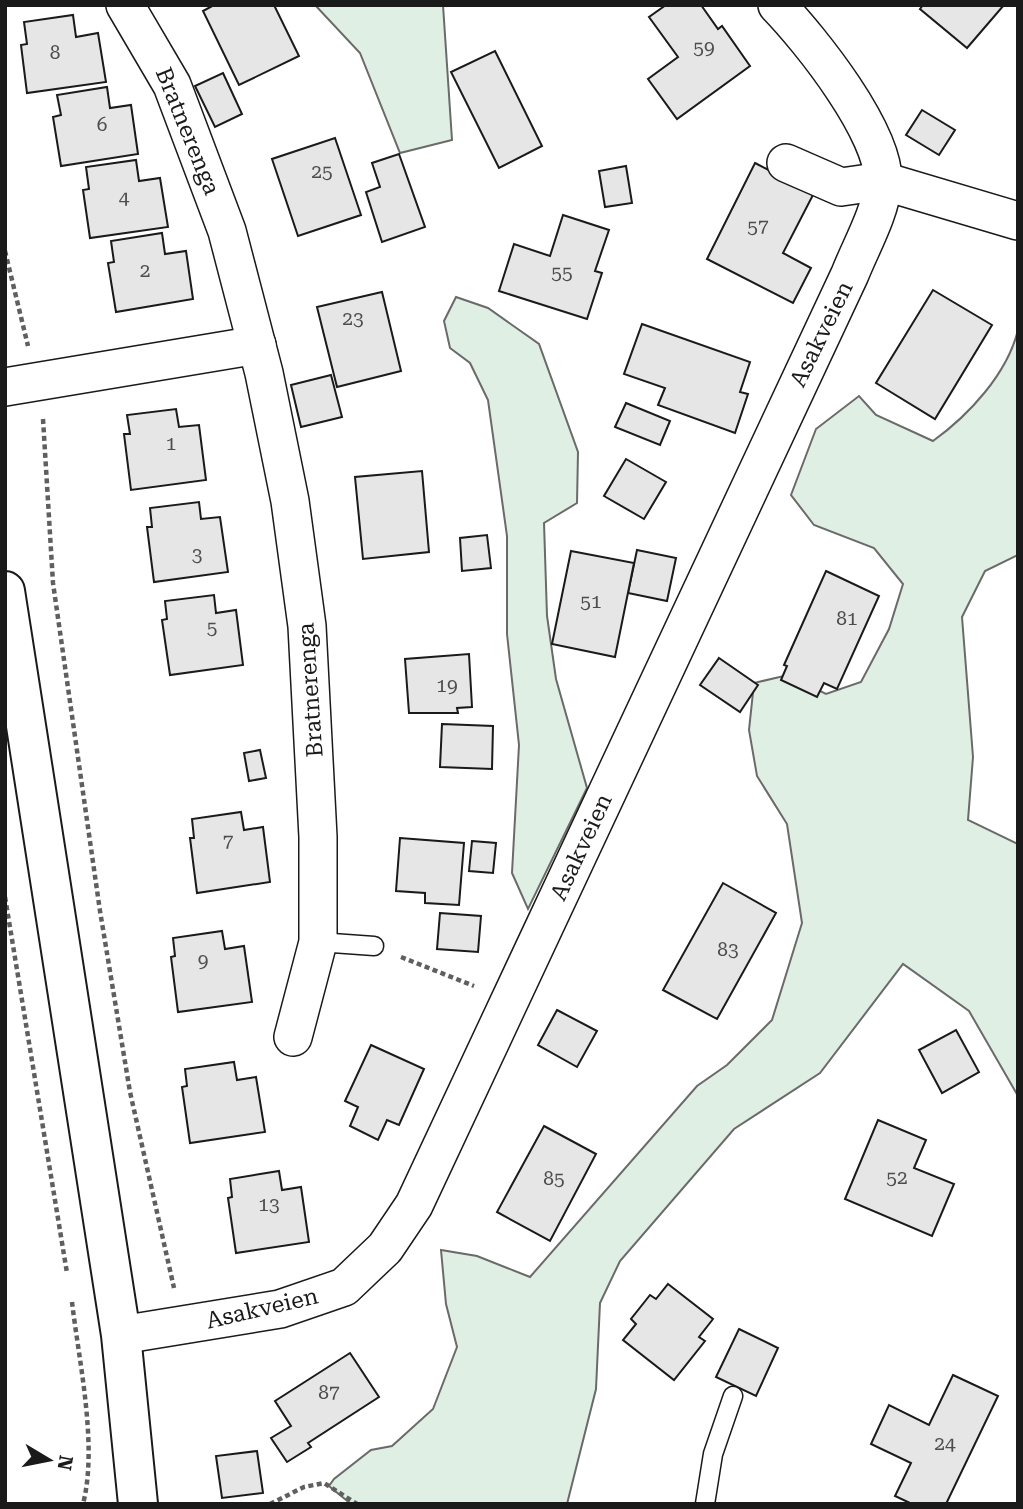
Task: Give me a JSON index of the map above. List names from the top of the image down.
{
  "streets": {
    "street": ["Bratnerenga", "Asakveien"]
  },
  "house_numbers": [
    "59",
    "8",
    "6",
    "25",
    "4",
    "57",
    "2",
    "55",
    "23",
    "1",
    "3",
    "51",
    "81",
    "5",
    "19",
    "7",
    "83",
    "9",
    "52",
    "85",
    "13",
    "87",
    "24"
  ],
  "north": "right"
}
